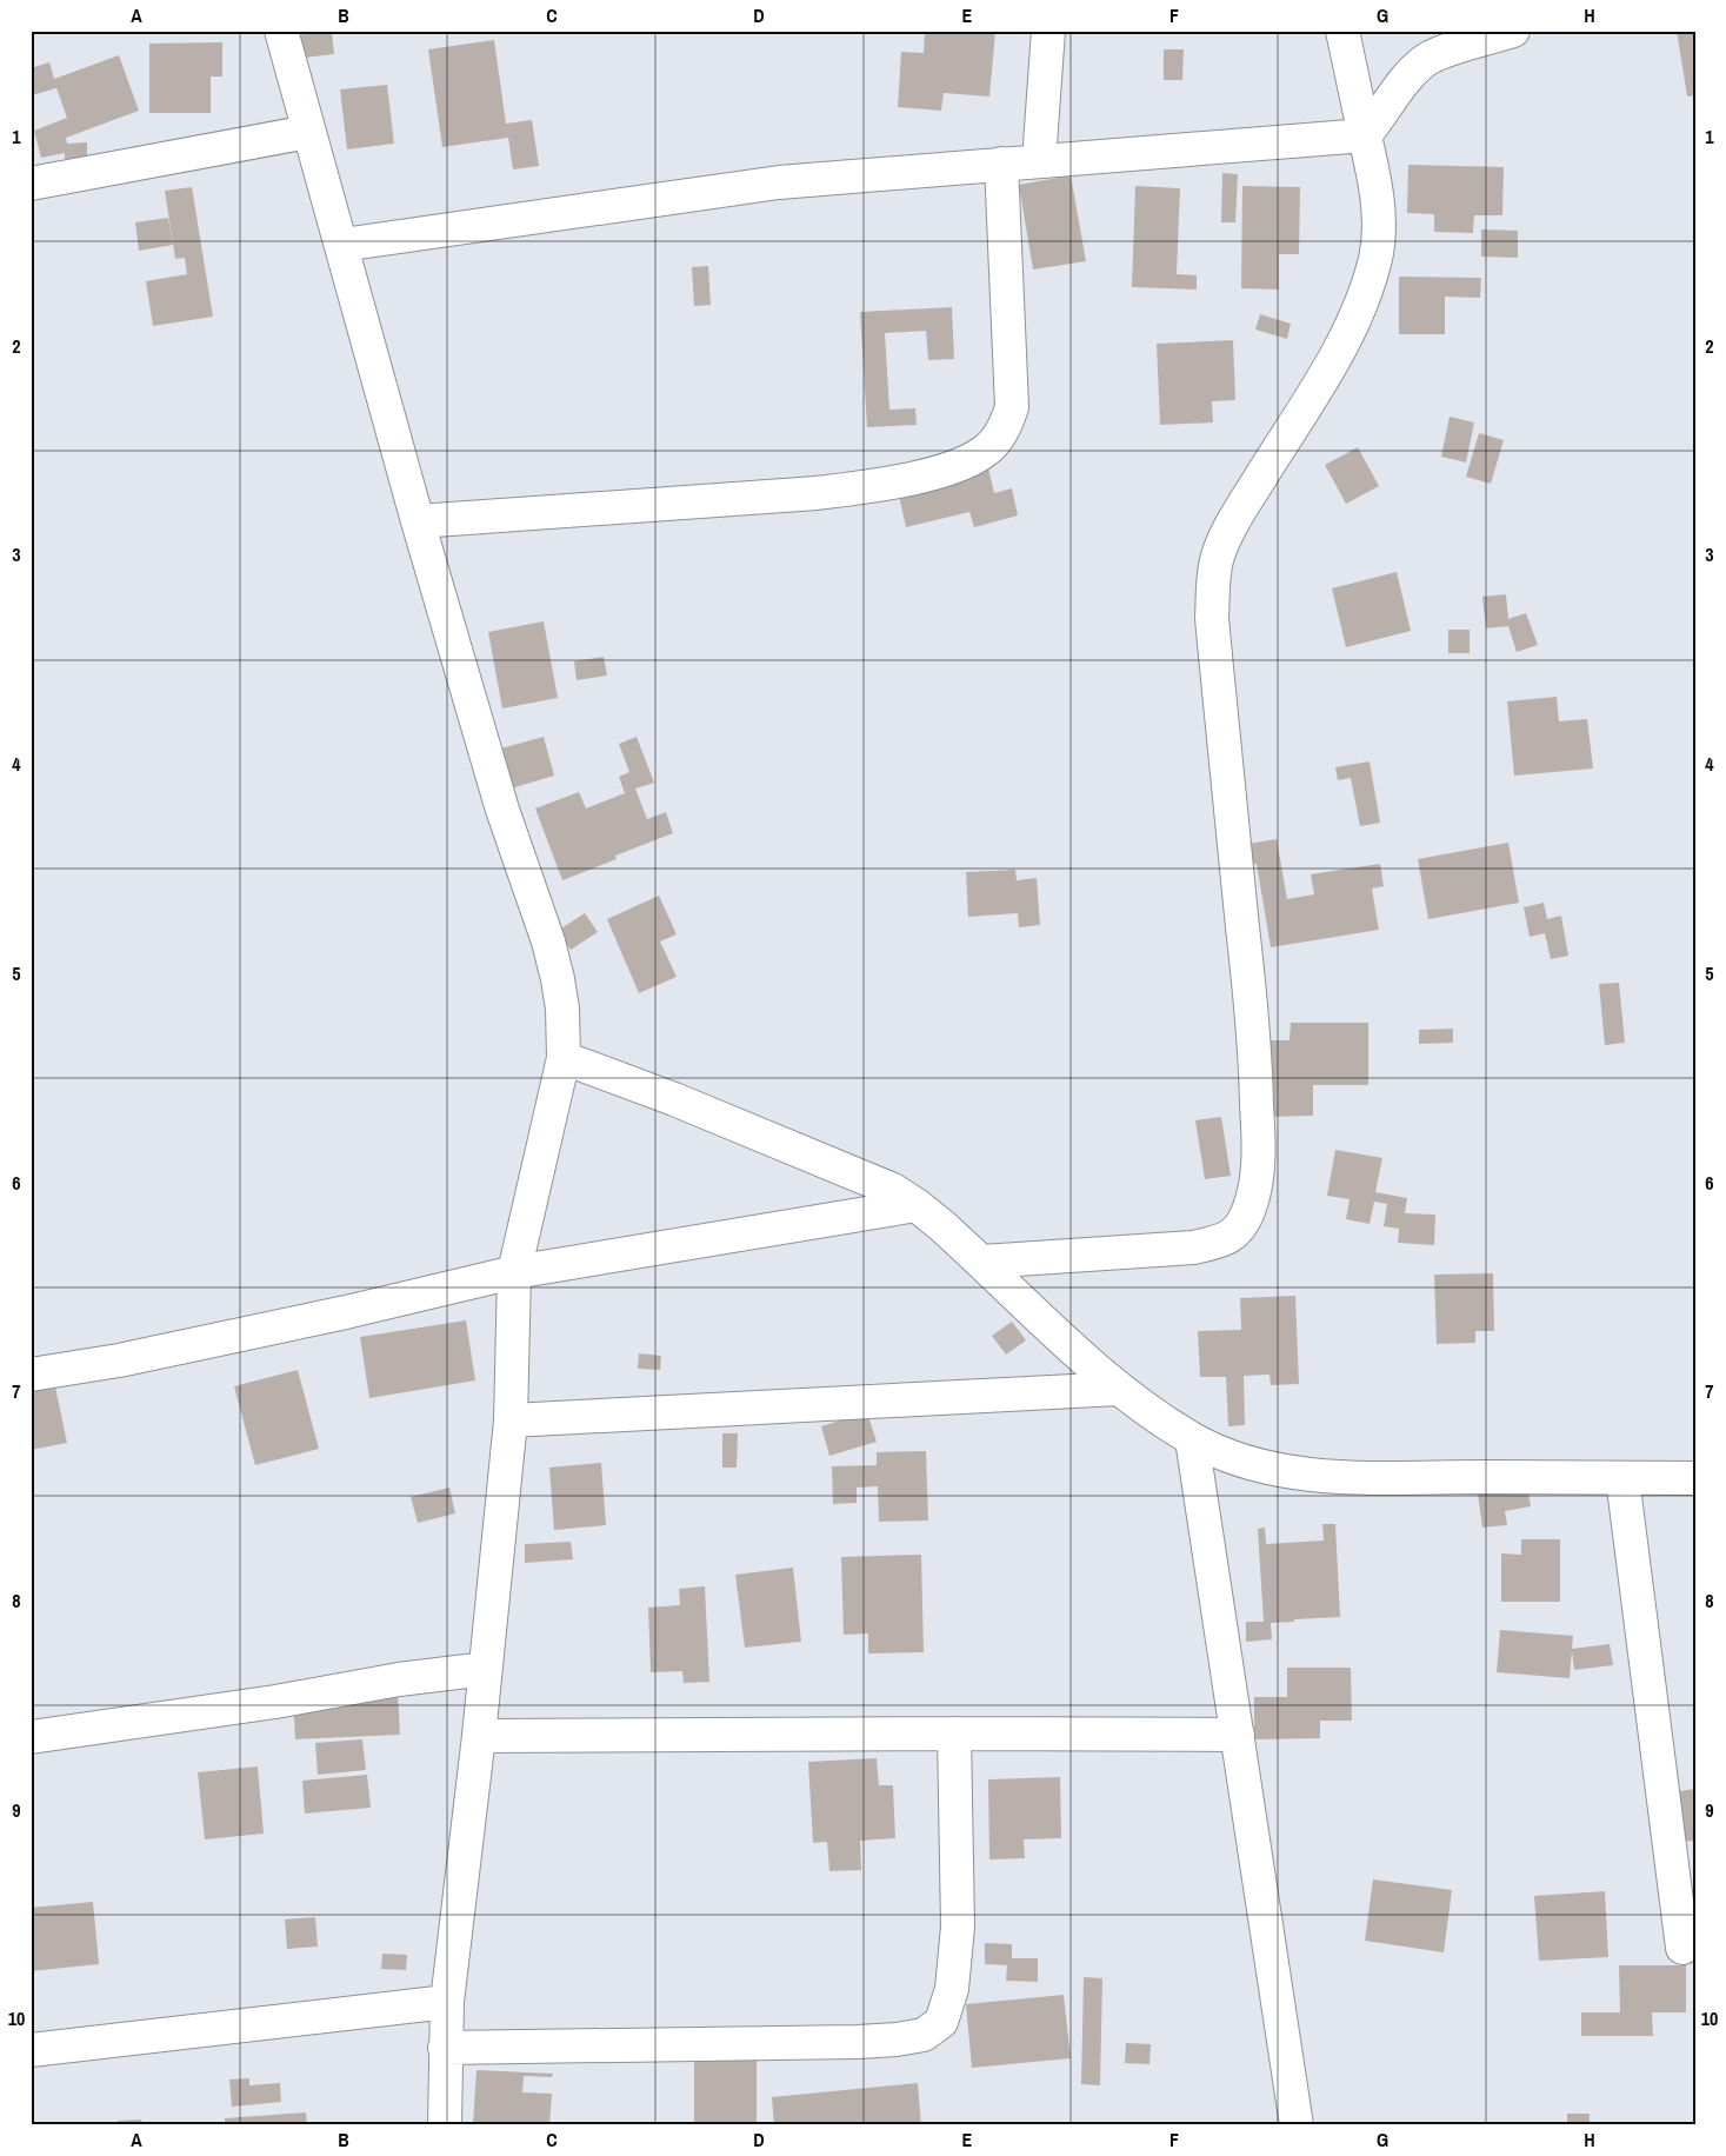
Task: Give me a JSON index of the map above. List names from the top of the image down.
{
  "grid": {
    "columns": [
      "A",
      "B",
      "C",
      "D",
      "E",
      "F",
      "G",
      "H"
    ],
    "rows": [
      "1",
      "2",
      "3",
      "4",
      "5",
      "6",
      "7",
      "8",
      "9",
      "10"
    ]
  }
}
